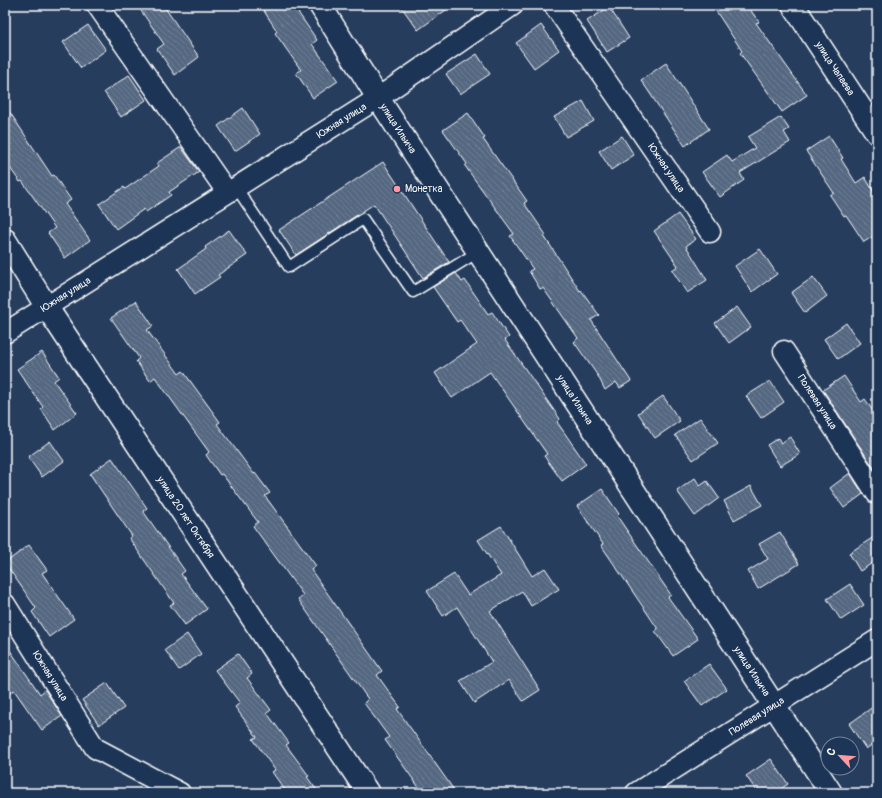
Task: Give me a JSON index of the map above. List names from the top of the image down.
{
  "streets": {
    "main road": ["улица Чапаева", "улица Ильича", "улица 20 лет Октября"],
    "street": ["Южная улица", "Полевая улица"]
  },
  "crossings": [
    ["Южная улица", "улица Ильича"],
    ["Южная улица", "улица 20 лет Октября"],
    ["улица Ильича", "Полевая улица"]
  ],
  "places": ["Монетка"],
  "north": "top left"
}
